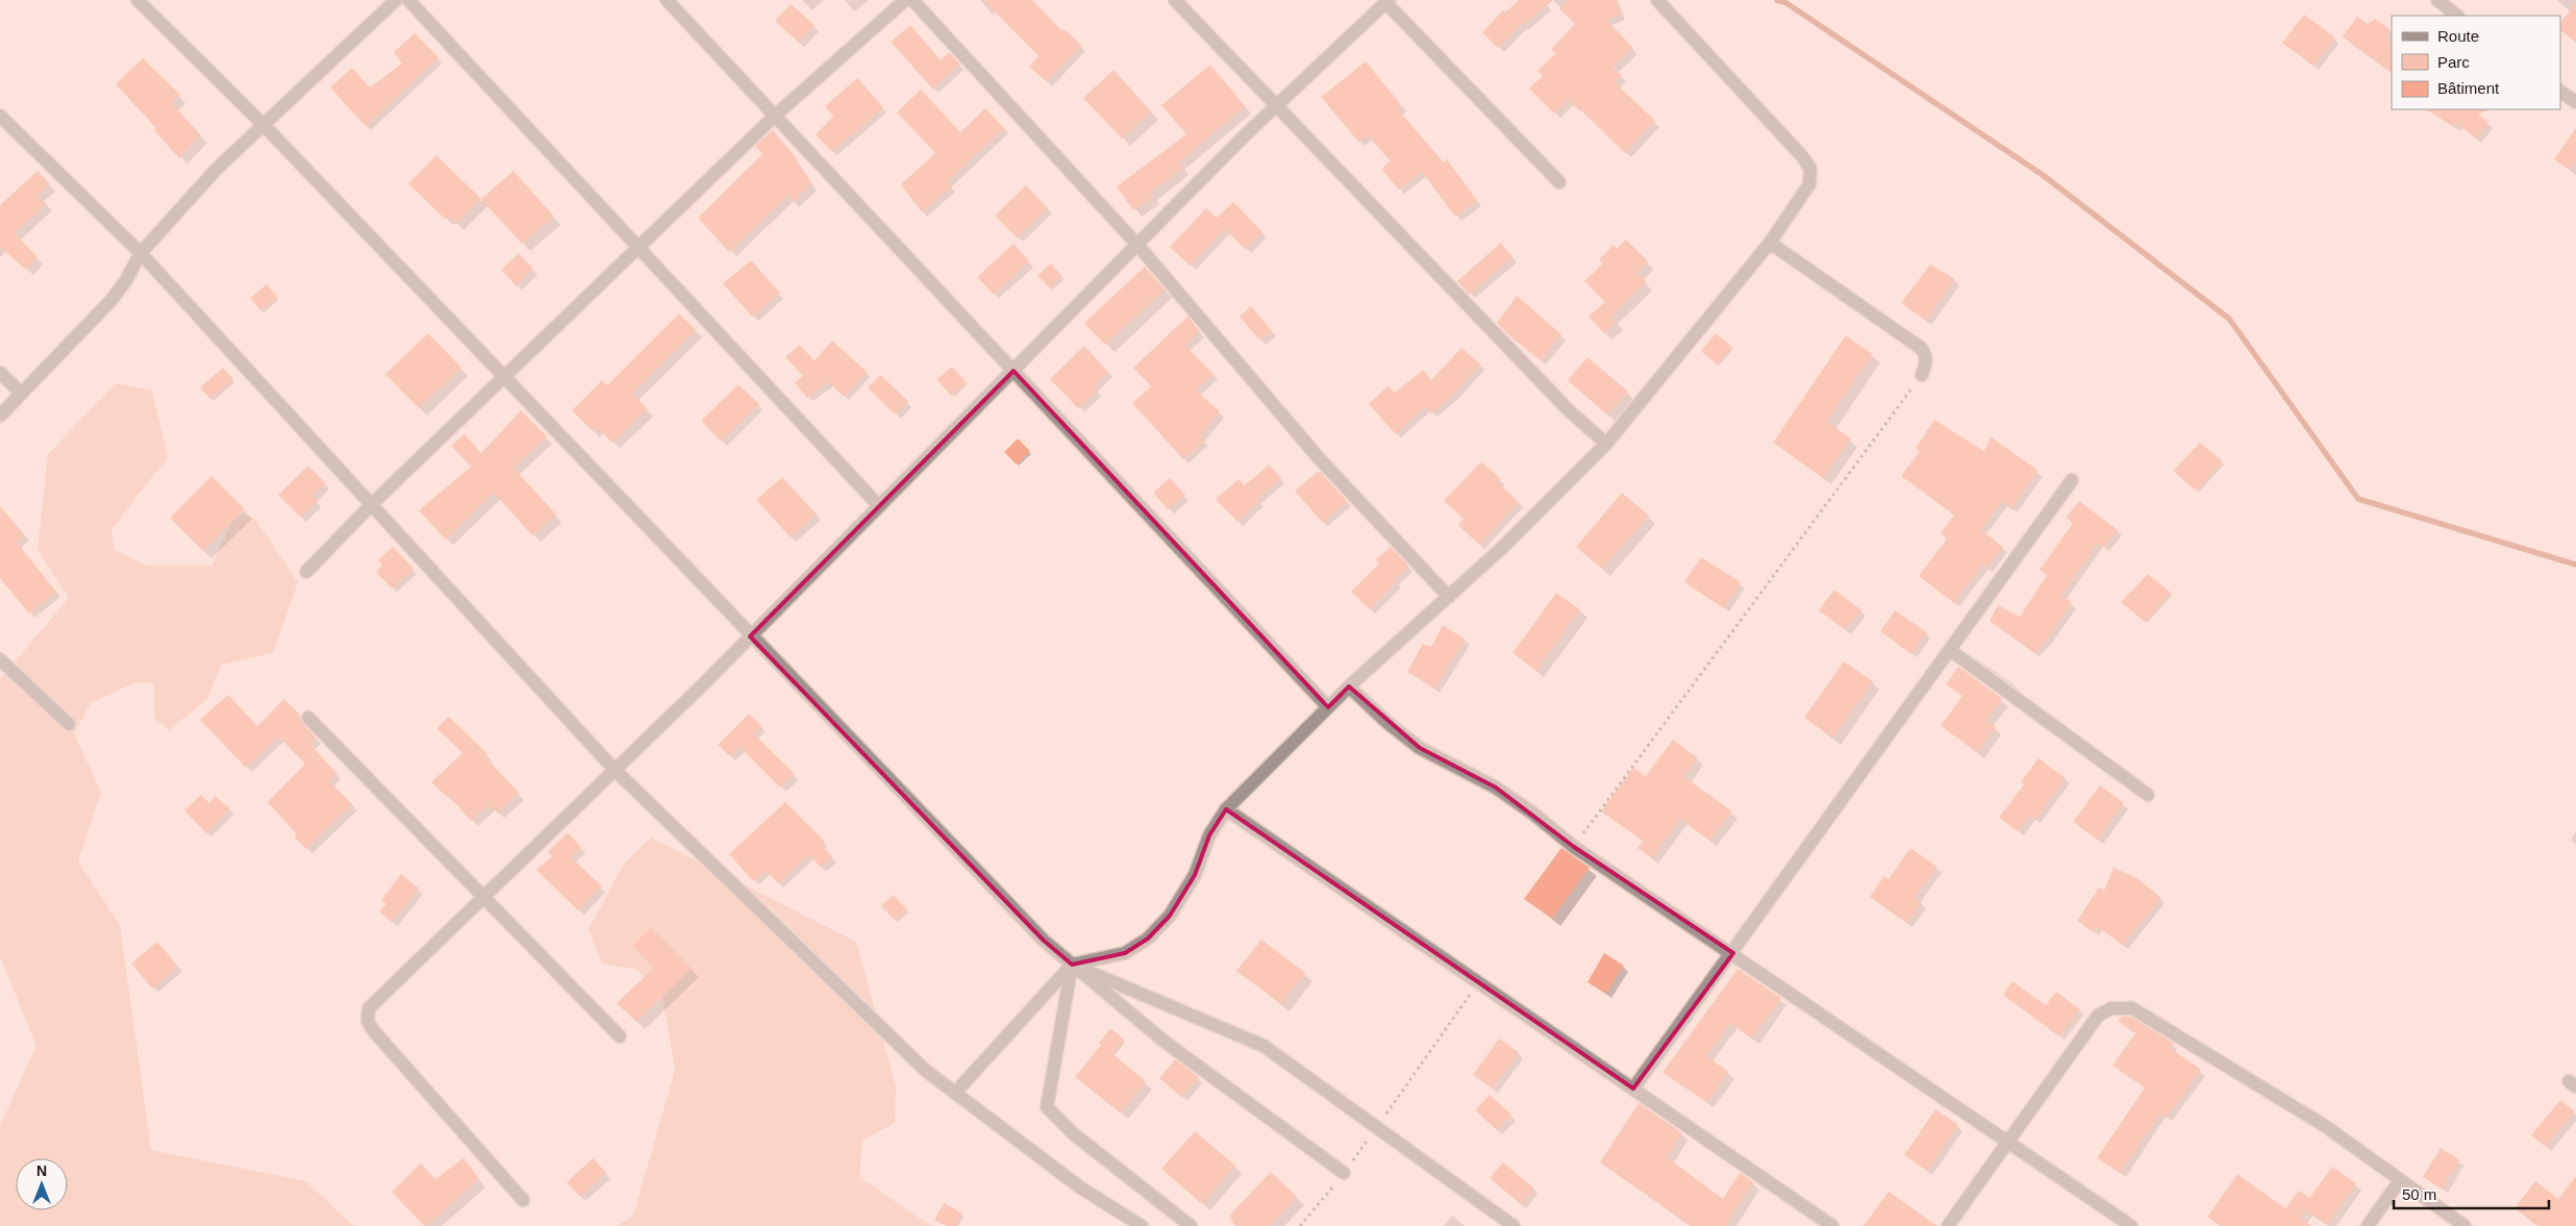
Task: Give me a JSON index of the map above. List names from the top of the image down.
{
  "legend": ["Route", "Parc", "Bâtiment"],
  "scale_bar": "50 m",
  "north": "top"
}
